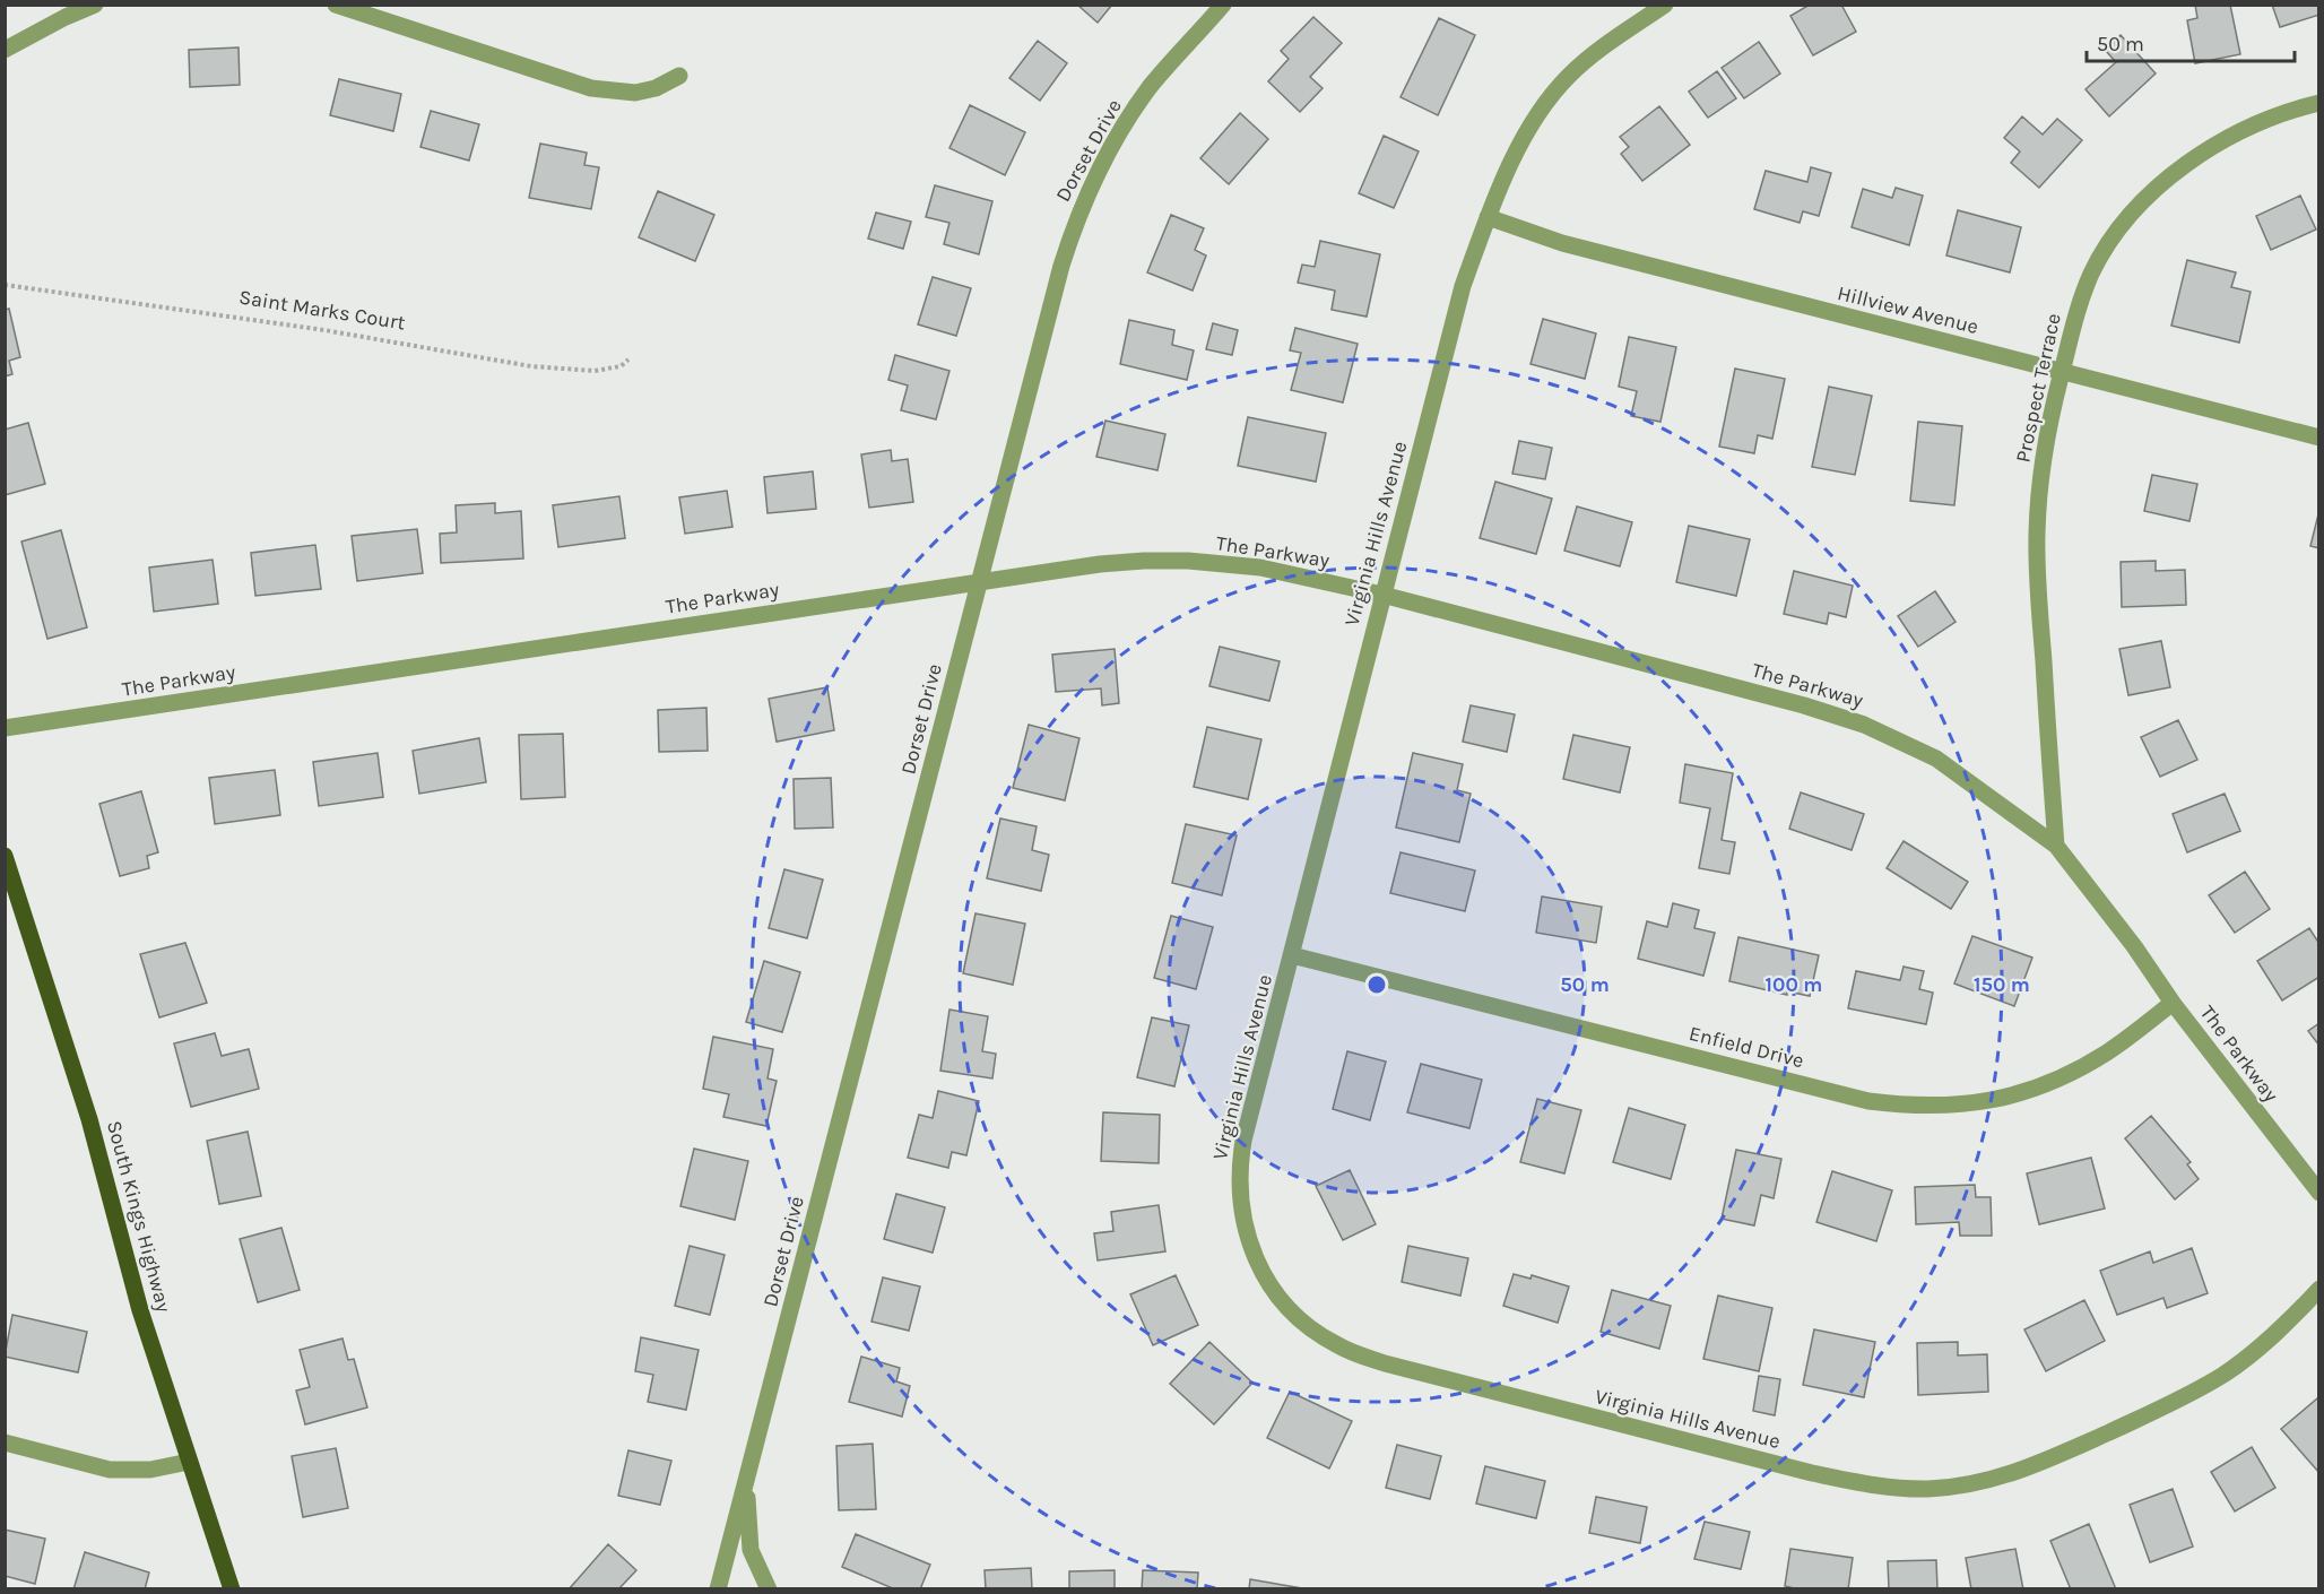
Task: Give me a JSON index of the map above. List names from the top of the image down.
{
  "streets": {
    "main road": ["South Kings Highway"],
    "street": [
      "Dorset Drive",
      "Hillview Avenue",
      "Prospect Terrace",
      "Virginia Hills Avenue",
      "The Parkway",
      "Enfield Drive"
    ],
    "path": ["Saint Marks Court"]
  },
  "crossings": [
    ["Dorset Drive", "The Parkway"],
    ["Hillview Avenue", "Prospect Terrace"],
    ["Hillview Avenue", "Virginia Hills Avenue"],
    ["Prospect Terrace", "The Parkway"],
    ["Virginia Hills Avenue", "The Parkway"],
    ["Virginia Hills Avenue", "Enfield Drive"],
    ["The Parkway", "Enfield Drive"]
  ],
  "scale_bar": "50 m",
  "rings": ["50 m", "100 m", "150 m"]
}
